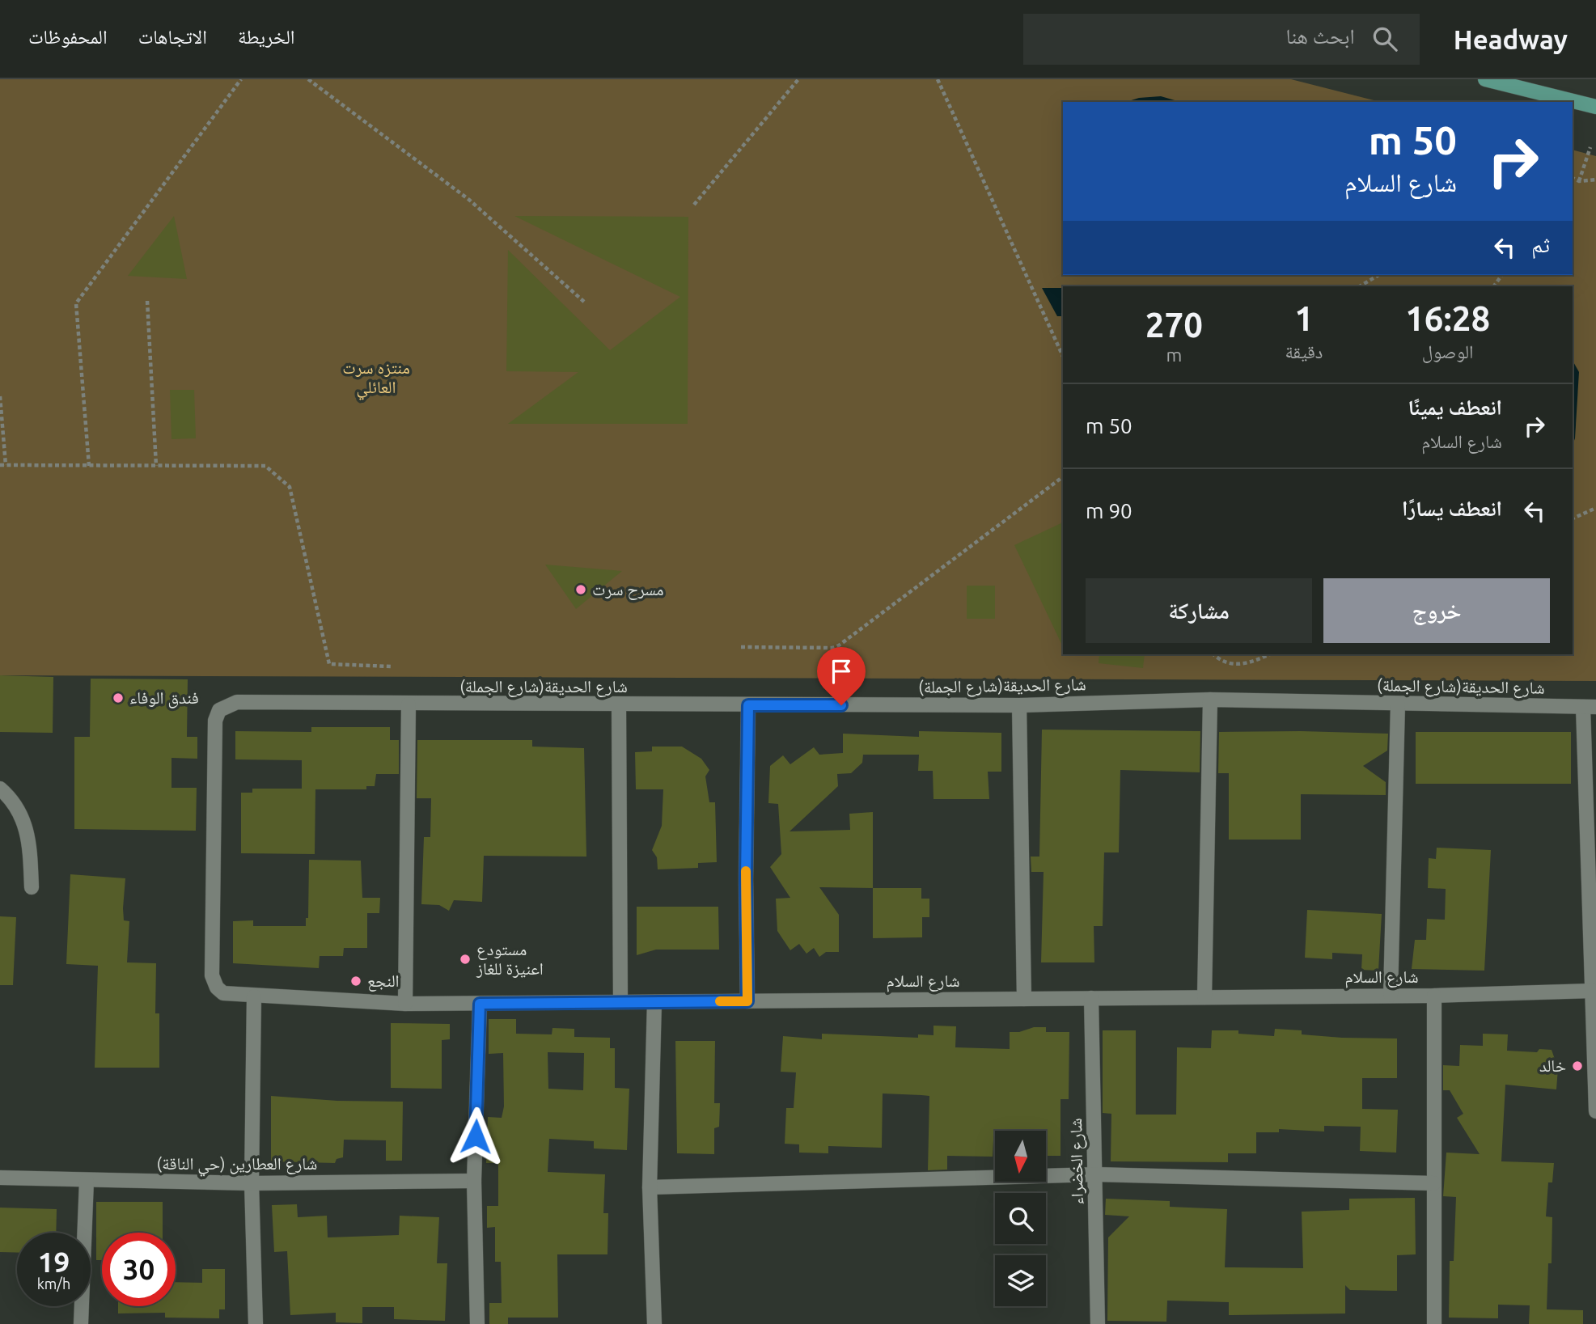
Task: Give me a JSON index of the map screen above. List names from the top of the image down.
{
  "streets": {
    "street": [
      "شارع الحديقة(شارع الجملة)",
      "شارع السلام",
      "شارع الخضراء",
      "شارع العطارين (حي الناقة)"
    ]
  },
  "crossings": [
    ["شارع الحديقة(شارع الجملة)", "شارع السلام"],
    ["شارع السلام", "شارع الخضراء"]
  ],
  "parks": ["منتزه سرت العائلي"],
  "places": [
    "مسرح سرت",
    "فندق الوفاء",
    "مستودع اعنيزة للغاز",
    "النجع",
    "خالد"
  ],
  "north": "bottom",
  "page": {
    "header": "Headway",
    "search": "ابحث هنا",
    "nav": ["الخريطة", "الاتجاهات", "المحفوظات"],
    "turn": ["50 m", "شارع السلام"],
    "then": "ثم",
    "eta": [
      "16:28",
      "الوصول",
      "1",
      "دقيقة",
      "270",
      "m"
    ],
    "list": [
      {
        "name": "انعطف يمينًا",
        "note": "شارع السلام",
        "value": "50 m"
      },
      {
        "name": "انعطف يسارًا",
        "value": "90 m"
      }
    ],
    "buttons": ["خروج", "مشاركة"],
    "speed": "19 km/h",
    "limit": "30"
  }
}
